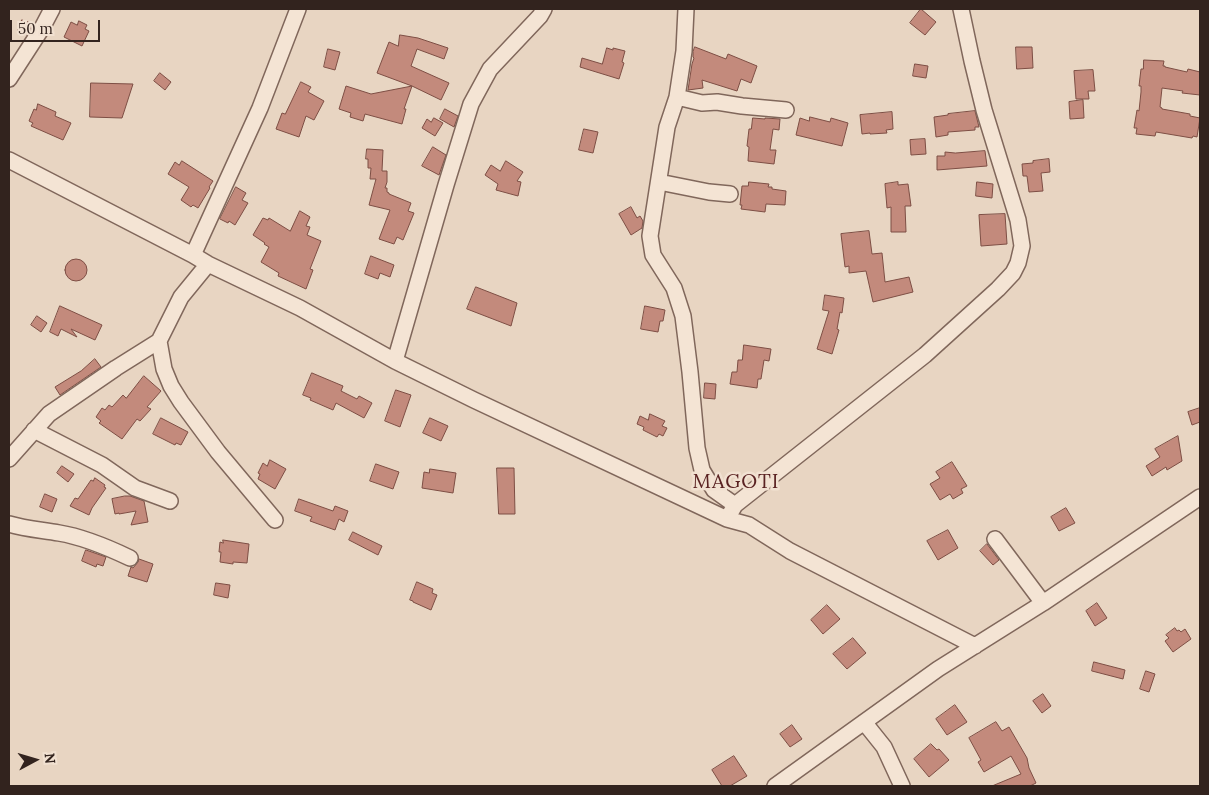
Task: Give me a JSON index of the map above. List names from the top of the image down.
{
  "districts": ["MAGOTI"],
  "scale_bar": "50 m",
  "north": "right"
}
